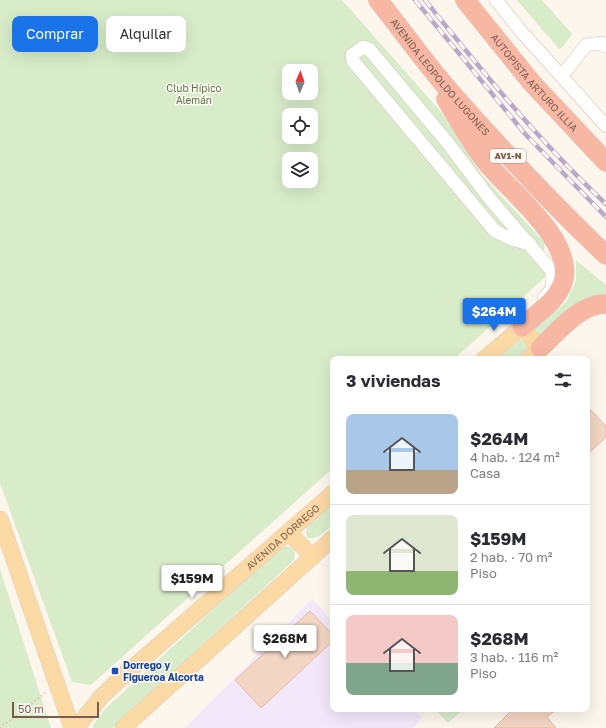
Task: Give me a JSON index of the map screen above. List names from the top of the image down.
{
  "streets": {
    "highway": ["AVENIDA LEOPOLDO LUGONES", "AUTOPISTA ARTURO ILLIA", "AV1-N"],
    "main road": ["AVENIDA DORREGO"]
  },
  "parks": ["Club Hípico Alemán"],
  "places": {
    "transit": ["Dorrego y Figueroa Alcorta"]
  },
  "scale_bar": "50 m",
  "north": "top",
  "page": {
    "chip": ["Comprar", "Alquilar"],
    "price": ["$264M", "$159M", "$268M"],
    "heading": "3 viviendas",
    "list": [
      {
        "name": "$264M",
        "note": "4 hab. · 124 m² · Casa"
      },
      {
        "name": "$159M",
        "note": "2 hab. · 70 m² · Piso"
      },
      {
        "name": "$268M",
        "note": "3 hab. · 116 m² · Piso"
      }
    ],
    "scale": "50 m"
  }
}
